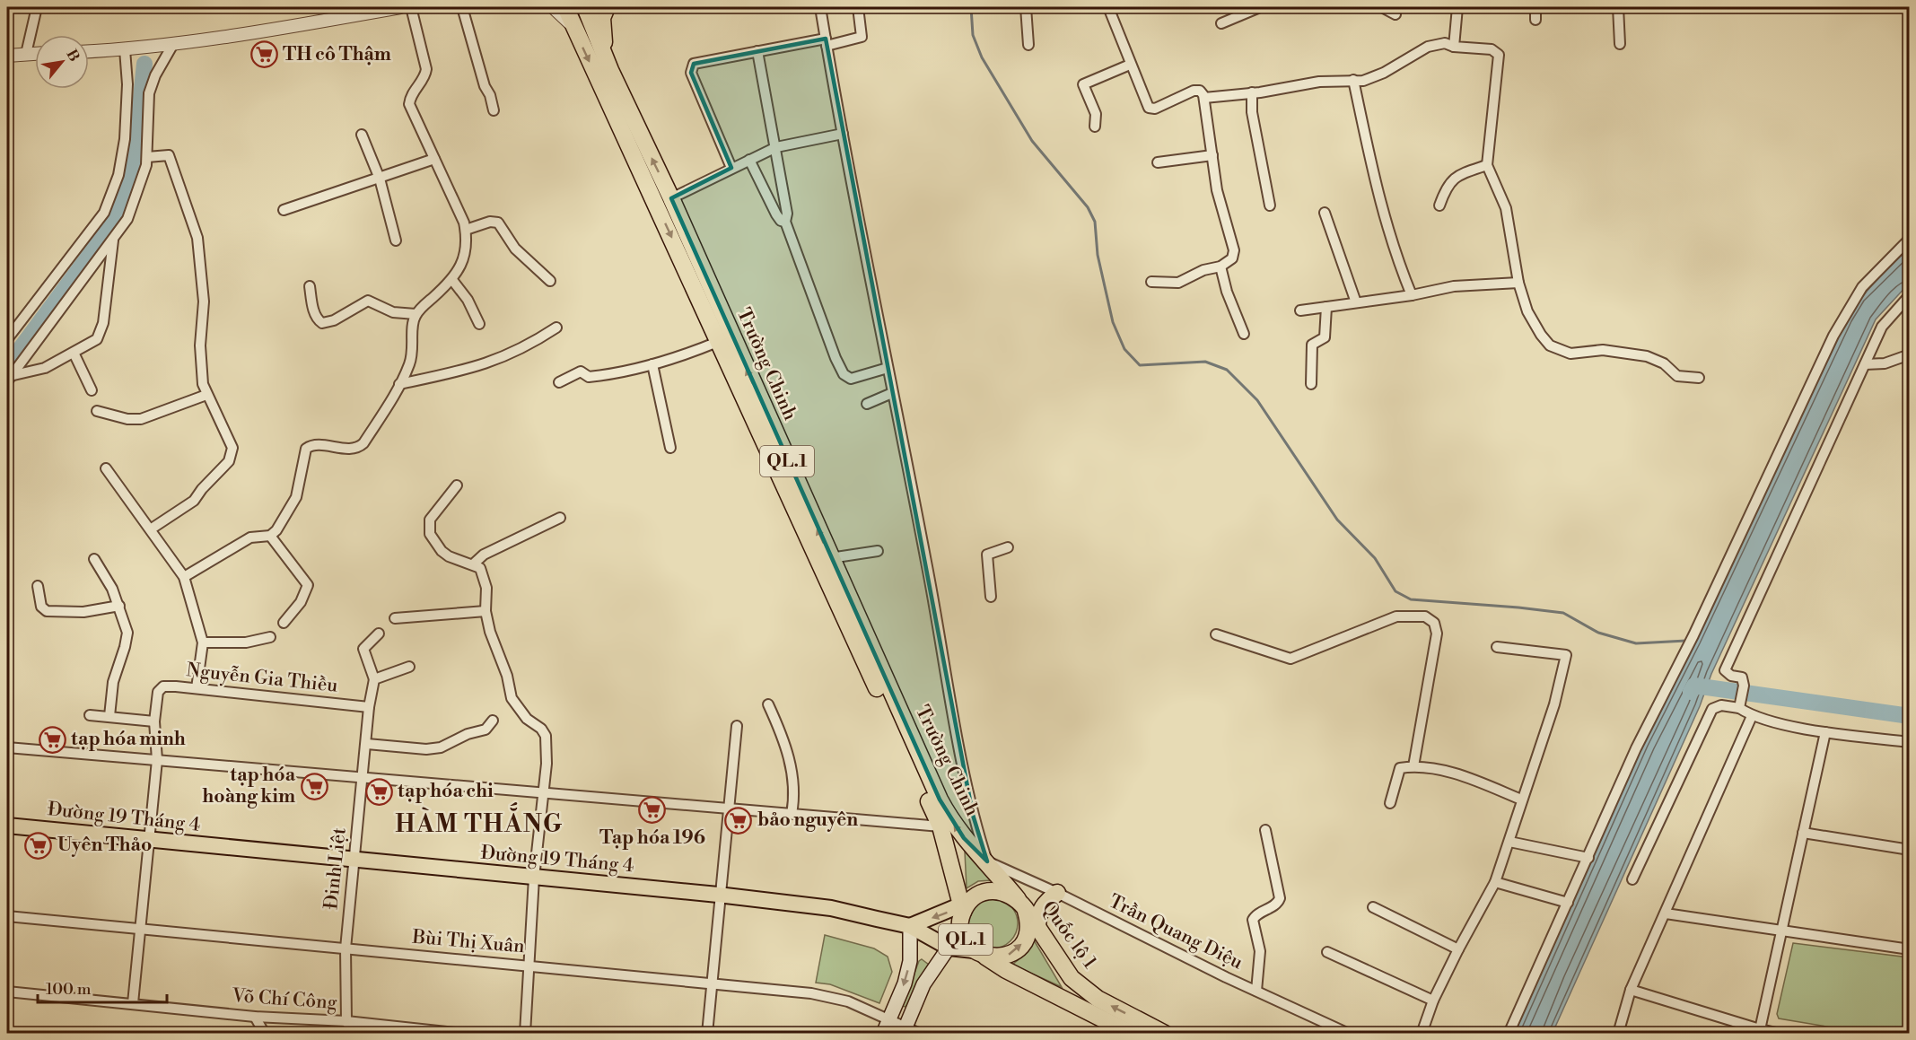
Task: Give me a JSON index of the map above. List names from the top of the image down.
{
  "streets": {
    "highway": ["Trường Chinh", "QL.1", "Quốc lộ 1"],
    "main road": ["Đường 19 Tháng 4"],
    "street": [
      "Nguyễn Gia Thiều",
      "Đinh Liệt",
      "Trần Quang Diệu",
      "Bùi Thị Xuân",
      "Võ Chí Công"
    ]
  },
  "crossings": [
    ["Trường Chinh", "QL.1"],
    ["Trường Chinh", "Đường 19 Tháng 4"],
    ["Trường Chinh", "Trần Quang Diệu"],
    ["Trường Chinh", "Quốc lộ 1"],
    ["QL.1", "Đường 19 Tháng 4"],
    ["QL.1", "Quốc lộ 1"],
    ["Nguyễn Gia Thiều", "Đường 19 Tháng 4"],
    ["Nguyễn Gia Thiều", "Đinh Liệt"],
    ["Nguyễn Gia Thiều", "Bùi Thị Xuân"],
    ["Nguyễn Gia Thiều", "Võ Chí Công"],
    ["Đường 19 Tháng 4", "Đinh Liệt"],
    ["Đường 19 Tháng 4", "Quốc lộ 1"],
    ["Đinh Liệt", "Bùi Thị Xuân"],
    ["Đinh Liệt", "Võ Chí Công"]
  ],
  "districts": ["HÀM THẮNG"],
  "places": {
    "supermarket": [
      "TH cô Thậm",
      "tạp hóa minh",
      "tạp hóa hoàng kim",
      "tạp hóa chi",
      "Tạp hóa 196",
      "bảo nguyên",
      "Uyên Thảo"
    ]
  },
  "scale_bar": "100 m",
  "north": "top right"
}
